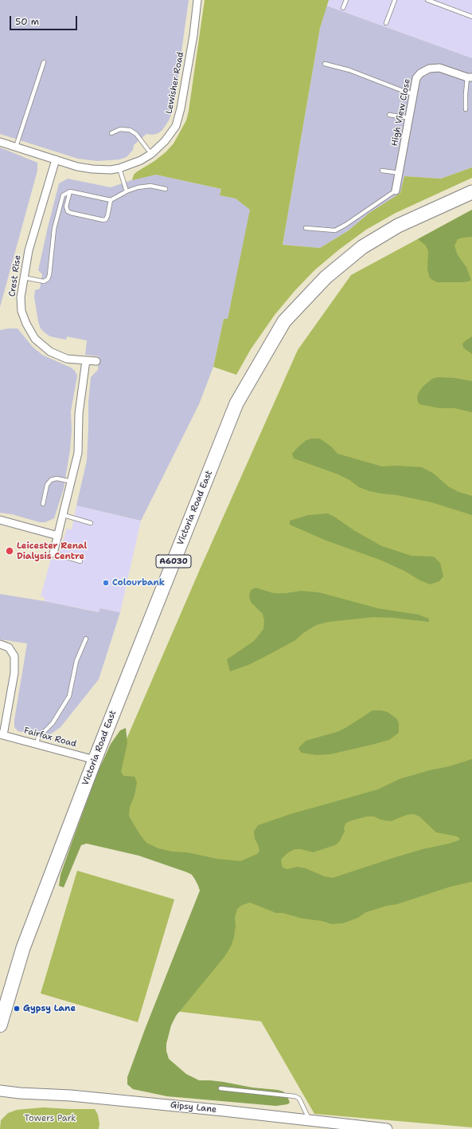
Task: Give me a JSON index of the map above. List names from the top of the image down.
{
  "streets": {
    "highway": ["Victoria Road East", "A6030"],
    "street": [
      "Lewisher Road",
      "High View Close",
      "Crest Rise",
      "Fairfax Road",
      "Gipsy Lane"
    ]
  },
  "crossings": [
    ["Lewisher Road", "Crest Rise"],
    ["Victoria Road East", "Fairfax Road"]
  ],
  "parks": ["Towers Park"],
  "places": ["Leicester Renal Dialysis Centre", "Colourbank", "Gypsy Lane"],
  "scale_bar": "50 m"
}
